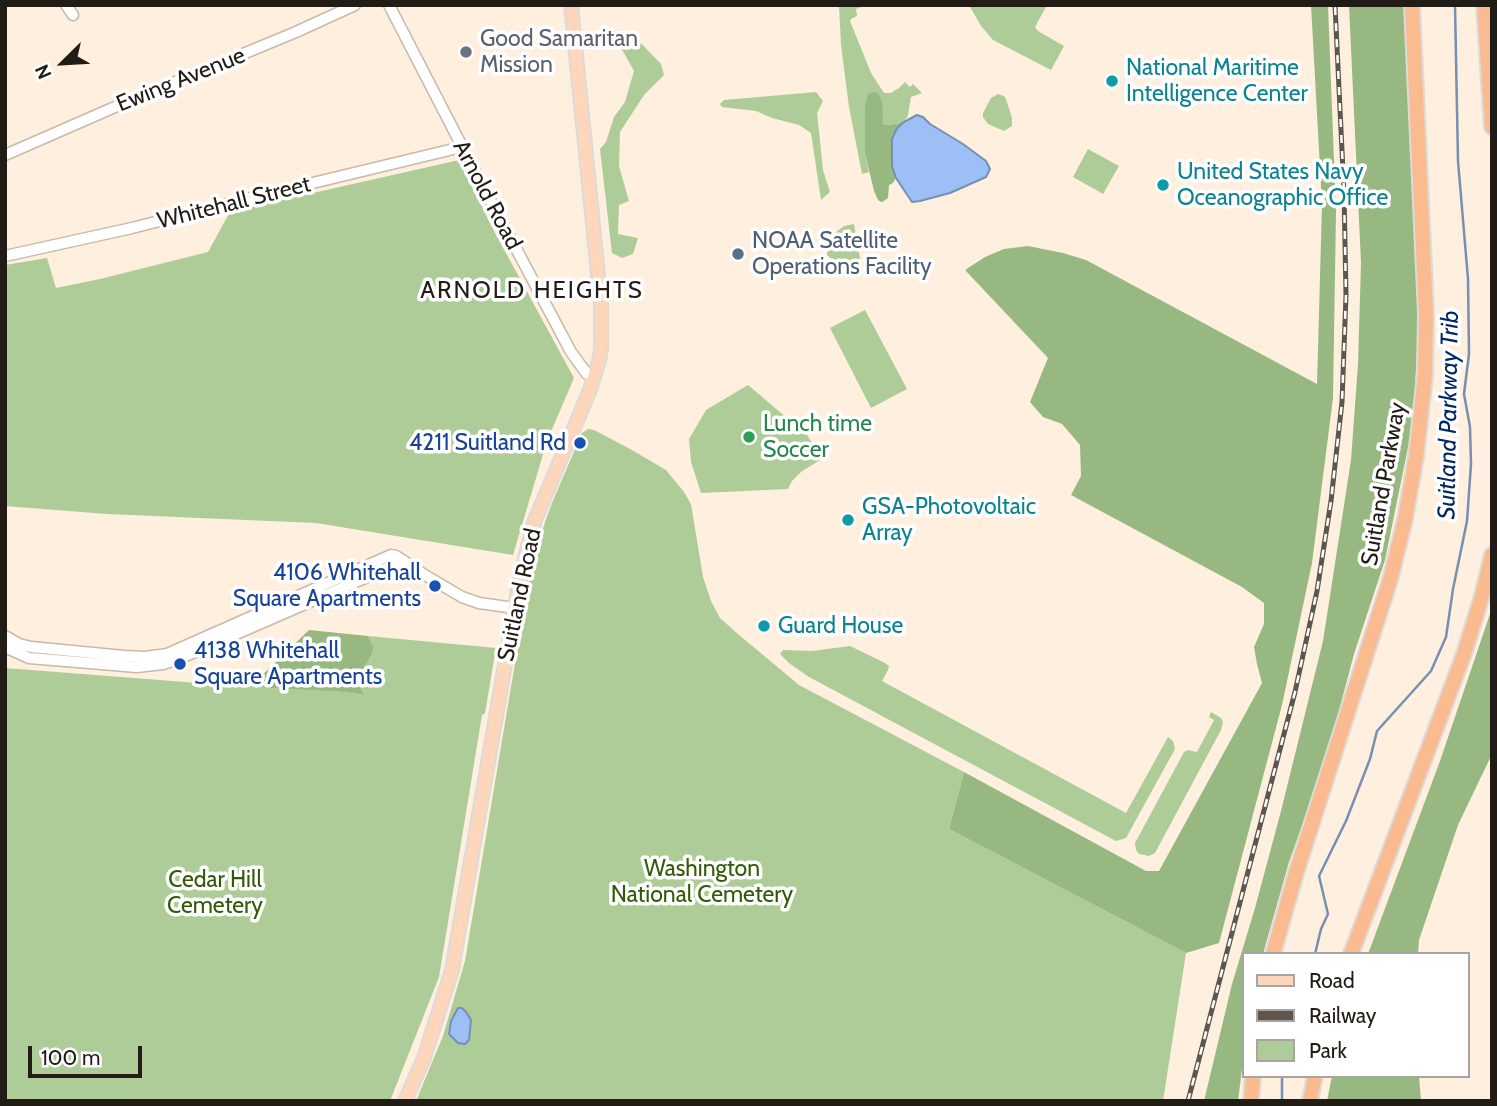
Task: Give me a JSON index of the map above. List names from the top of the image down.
{
  "streets": {
    "highway": ["Suitland Parkway"],
    "main road": ["Suitland Road"],
    "street": ["Ewing Avenue", "Arnold Road", "Whitehall Street"]
  },
  "crossings": [
    ["Arnold Road", "Whitehall Street"],
    ["Arnold Road", "Suitland Road"]
  ],
  "districts": ["ARNOLD HEIGHTS"],
  "water": ["Suitland Parkway Trib"],
  "parks": ["Washington National Cemetery", "Cedar Hill Cemetery"],
  "places": [
    "Good Samaritan Mission",
    "National Maritime Intelligence Center",
    "United States Navy Oceanographic Office",
    "NOAA Satellite Operations Facility",
    "Lunch time Soccer",
    "4211 Suitland Rd",
    "GSA-Photovoltaic Array",
    "4106 Whitehall Square Apartments",
    "Guard House",
    "4138 Whitehall Square Apartments"
  ],
  "legend": ["Road", "Railway", "Park"],
  "scale_bar": "100 m",
  "north": "bottom left"
}
